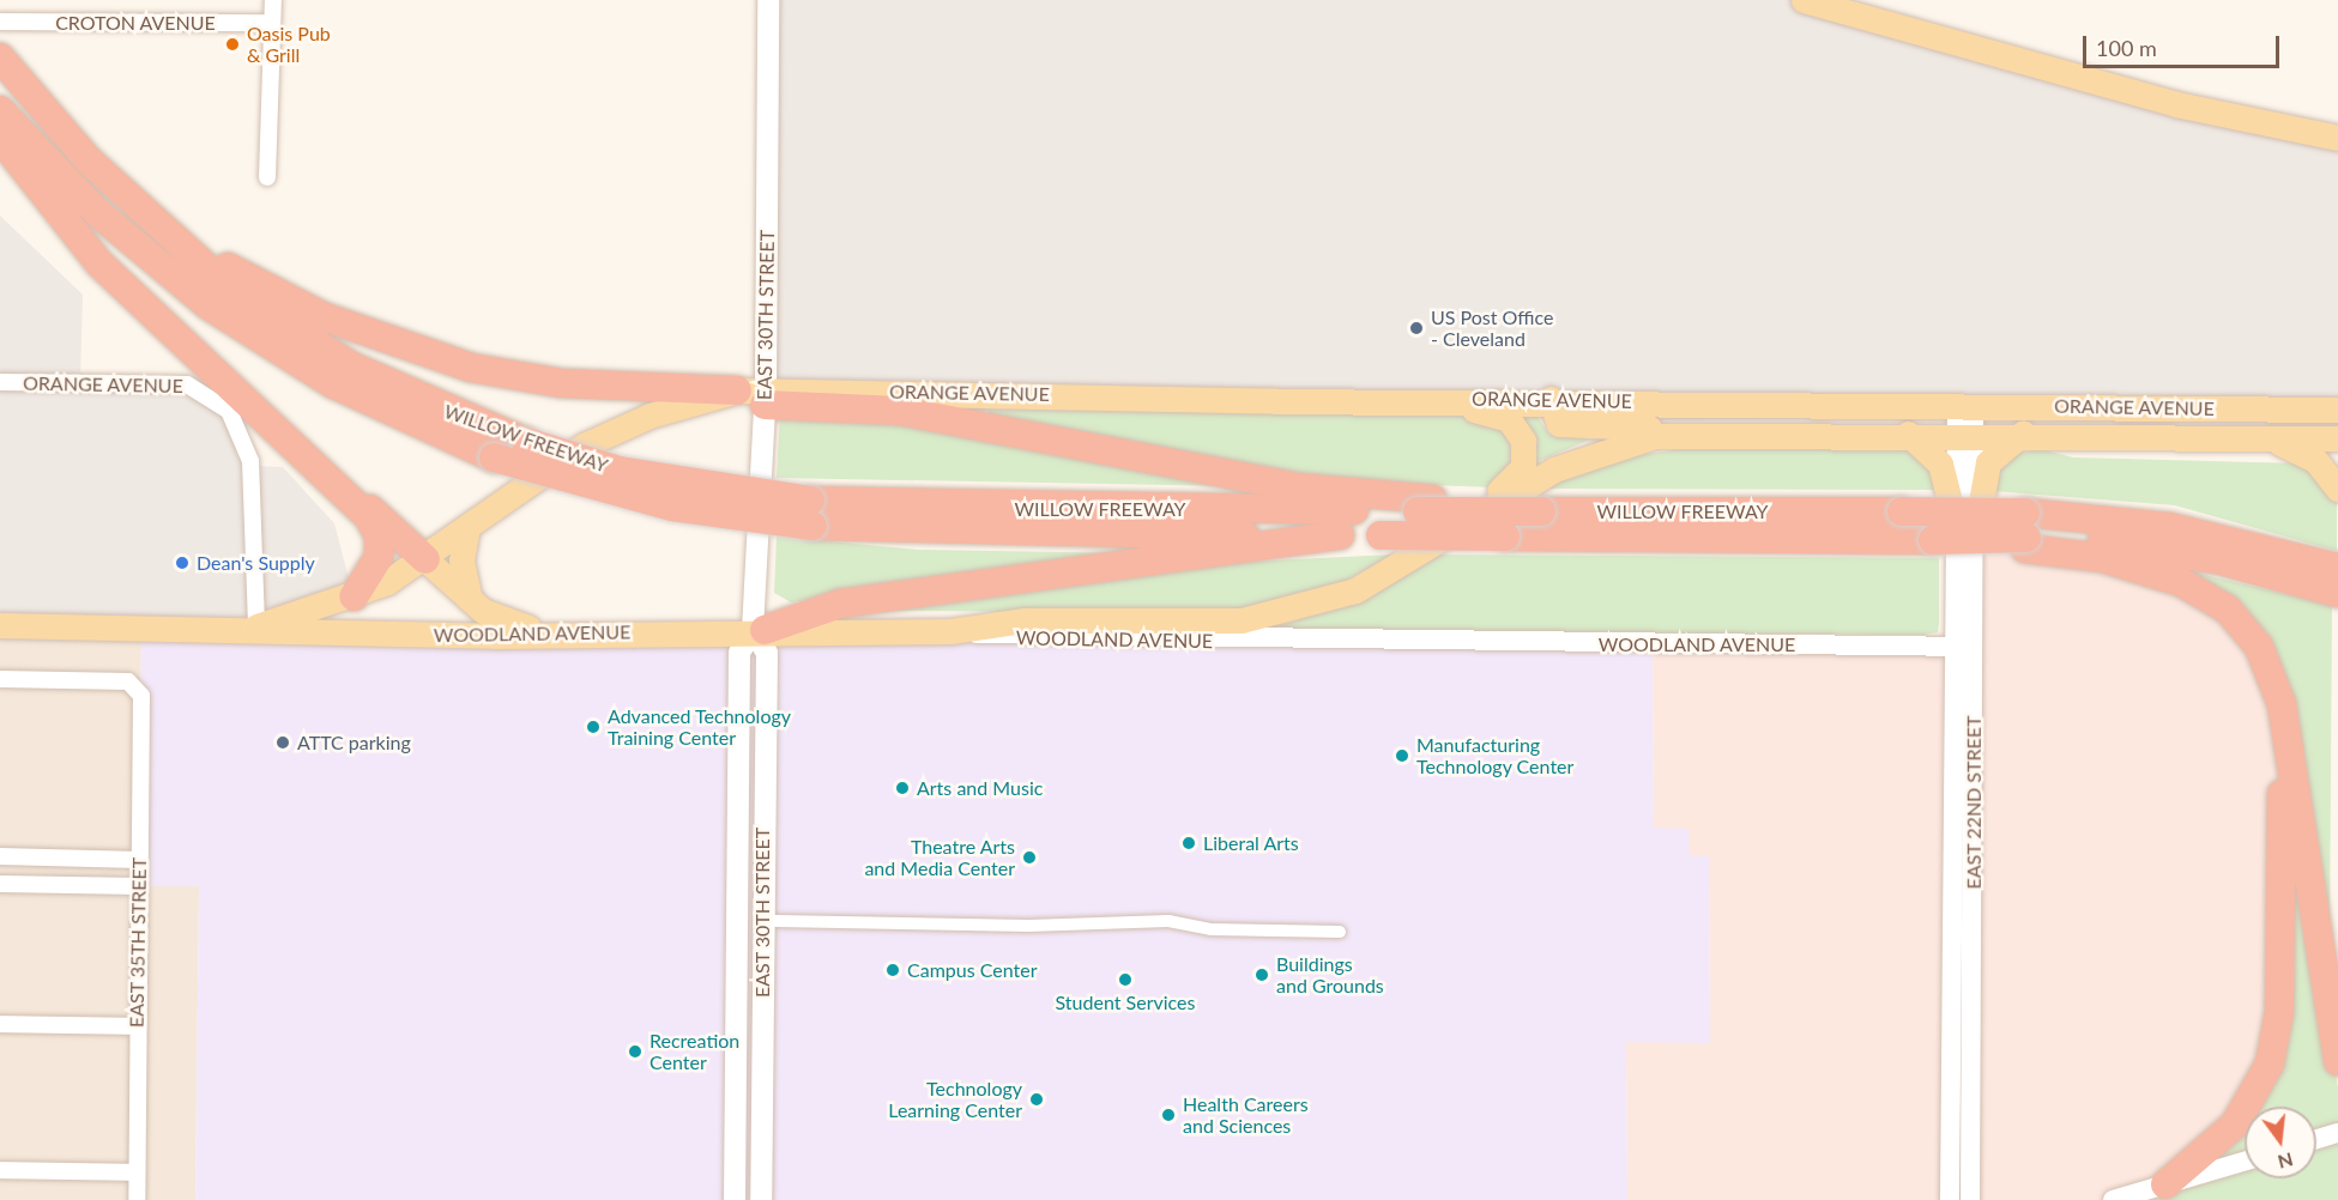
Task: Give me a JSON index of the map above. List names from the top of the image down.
{
  "streets": {
    "highway": ["WILLOW FREEWAY"],
    "main road": ["EAST 30TH STREET", "ORANGE AVENUE", "WOODLAND AVENUE"],
    "street": ["CROTON AVENUE", "EAST 22ND STREET", "EAST 35TH STREET"]
  },
  "crossings": [
    ["EAST 30TH STREET", "ORANGE AVENUE"],
    ["EAST 30TH STREET", "WOODLAND AVENUE"],
    ["ORANGE AVENUE", "WOODLAND AVENUE"],
    ["ORANGE AVENUE", "EAST 22ND STREET"],
    ["WILLOW FREEWAY", "EAST 22ND STREET"],
    ["WOODLAND AVENUE", "EAST 22ND STREET"]
  ],
  "places": [
    "Oasis Pub & Grill",
    "US Post Office - Cleveland",
    "Dean's Supply",
    "Advanced Technology Training Center",
    "ATTC parking",
    "Manufacturing Technology Center",
    "Arts and Music",
    "Liberal Arts",
    "Theatre Arts and Media Center",
    "Campus Center",
    "Buildings and Grounds",
    "Student Services",
    "Recreation Center",
    "Technology Learning Center",
    "Health Careers and Sciences"
  ],
  "scale_bar": "100 m",
  "north": "bottom"
}
